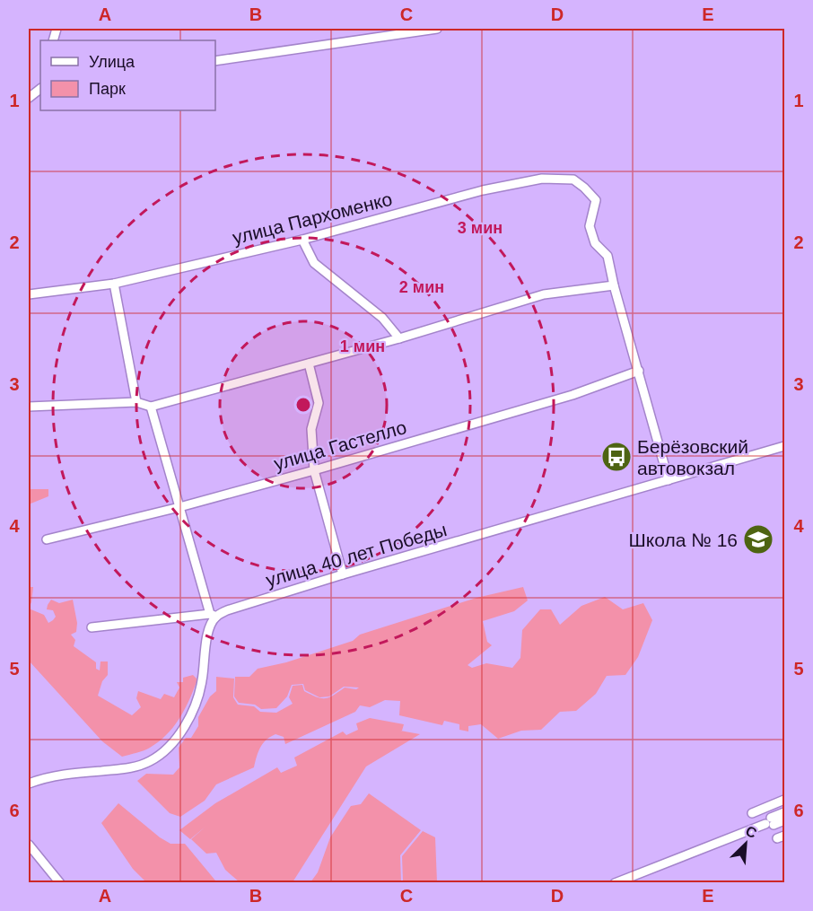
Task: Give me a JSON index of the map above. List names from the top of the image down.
{
  "streets": {
    "street": ["улица Пархоменко", "улица Гастелло", "улица 40 лет Победы"]
  },
  "places": {
    "bus stop": ["Берёзовский автовокзал"],
    "school or university": ["Школа № 16"]
  },
  "legend": ["Улица", "Парк"],
  "north": "top right",
  "grid": {
    "columns": [
      "A",
      "B",
      "C",
      "D",
      "E"
    ],
    "rows": [
      "1",
      "2",
      "3",
      "4",
      "5",
      "6"
    ]
  },
  "rings": ["3 мин", "2 мин", "1 мин"]
}
